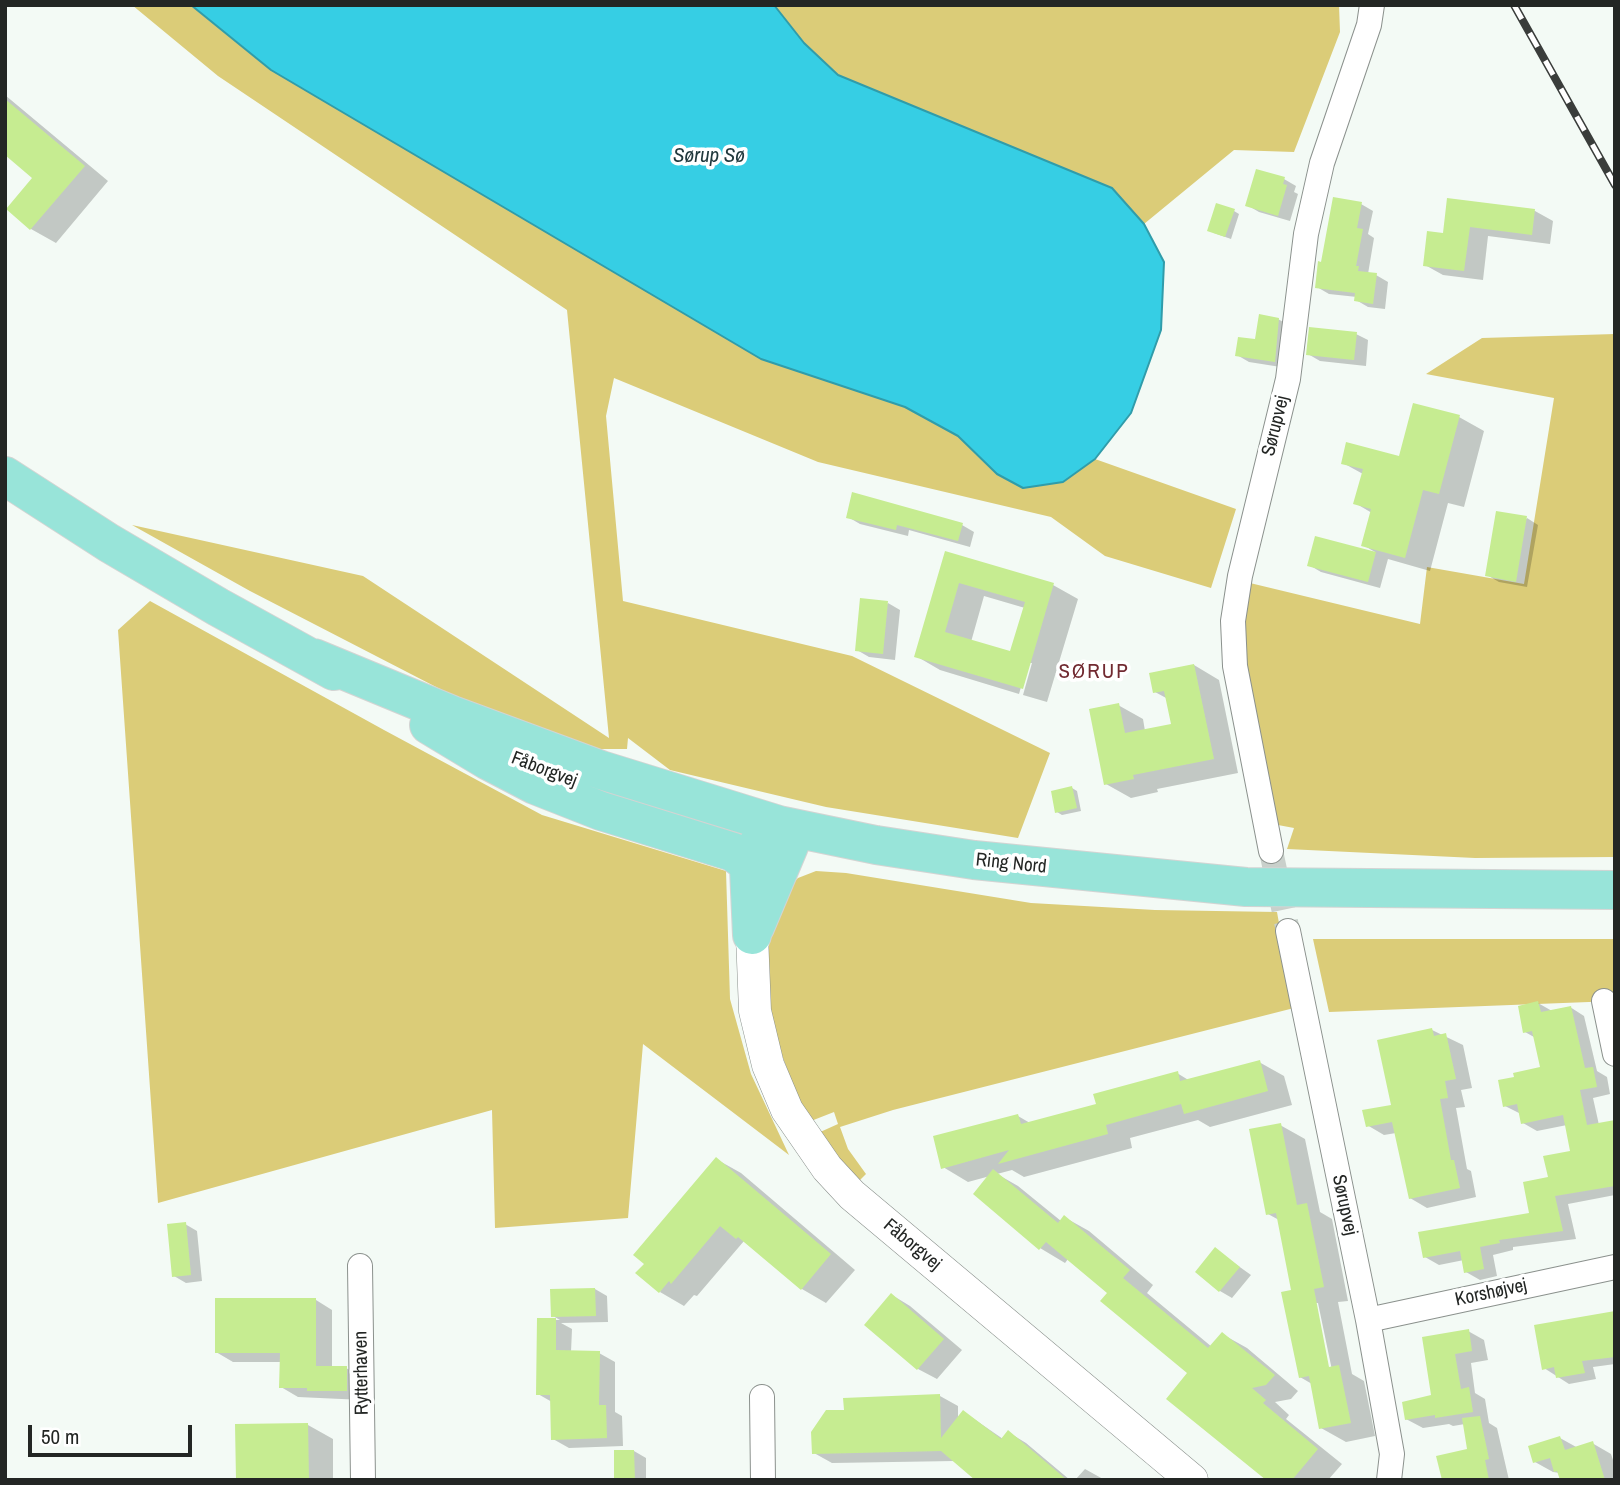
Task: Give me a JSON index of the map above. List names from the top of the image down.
{
  "streets": {
    "main road": ["Fåborgvej", "Ring Nord"],
    "street": ["Sørupvej", "Korshøjvej", "Rytterhaven"]
  },
  "crossings": [
    ["Sørupvej", "Korshøjvej"],
    ["Fåborgvej", "Ring Nord"]
  ],
  "districts": ["SØRUP"],
  "water": ["Sørup Sø"],
  "scale_bar": "50 m"
}
